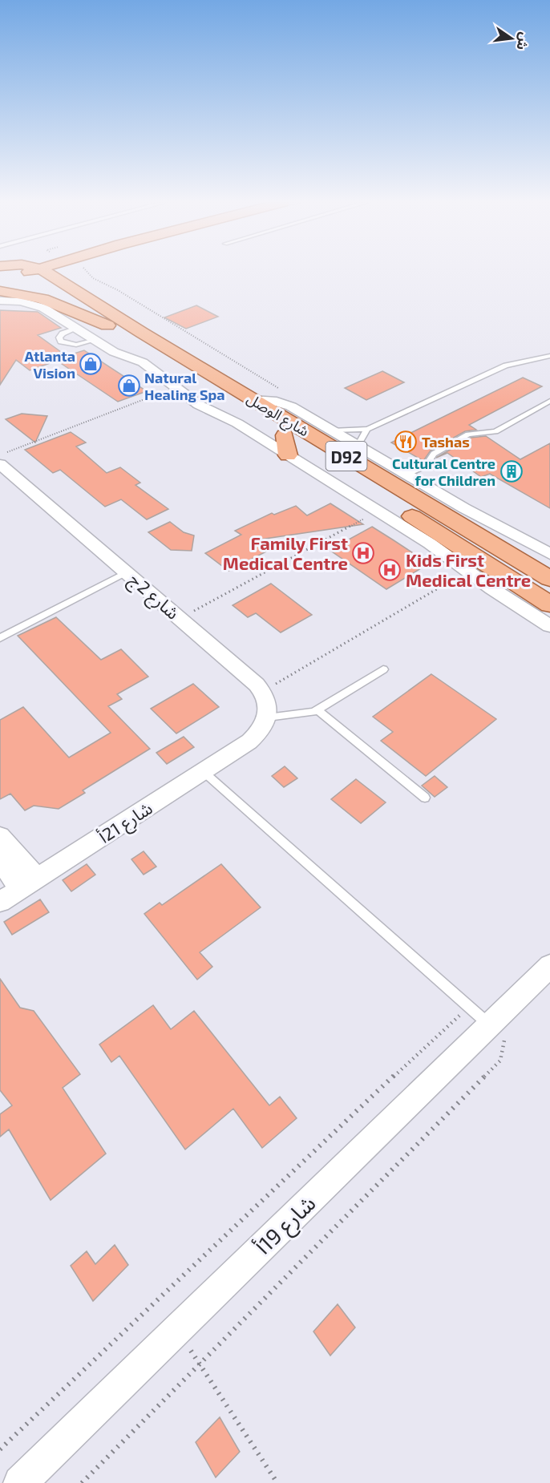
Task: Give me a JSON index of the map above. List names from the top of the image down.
{
  "streets": {
    "main road": ["شارع الوصل", "D92"],
    "street": ["شارع 2ج", "شارع 21أ", "شارع 19أ"]
  },
  "places": {
    "shop": ["Atlanta Vision", "Natural Healing Spa"],
    "restaurant": ["Tashas"],
    "building": ["Cultural Centre for Children"],
    "hospital": ["Family First Medical Centre", "Kids First Medical Centre"]
  },
  "north": "right"
}
